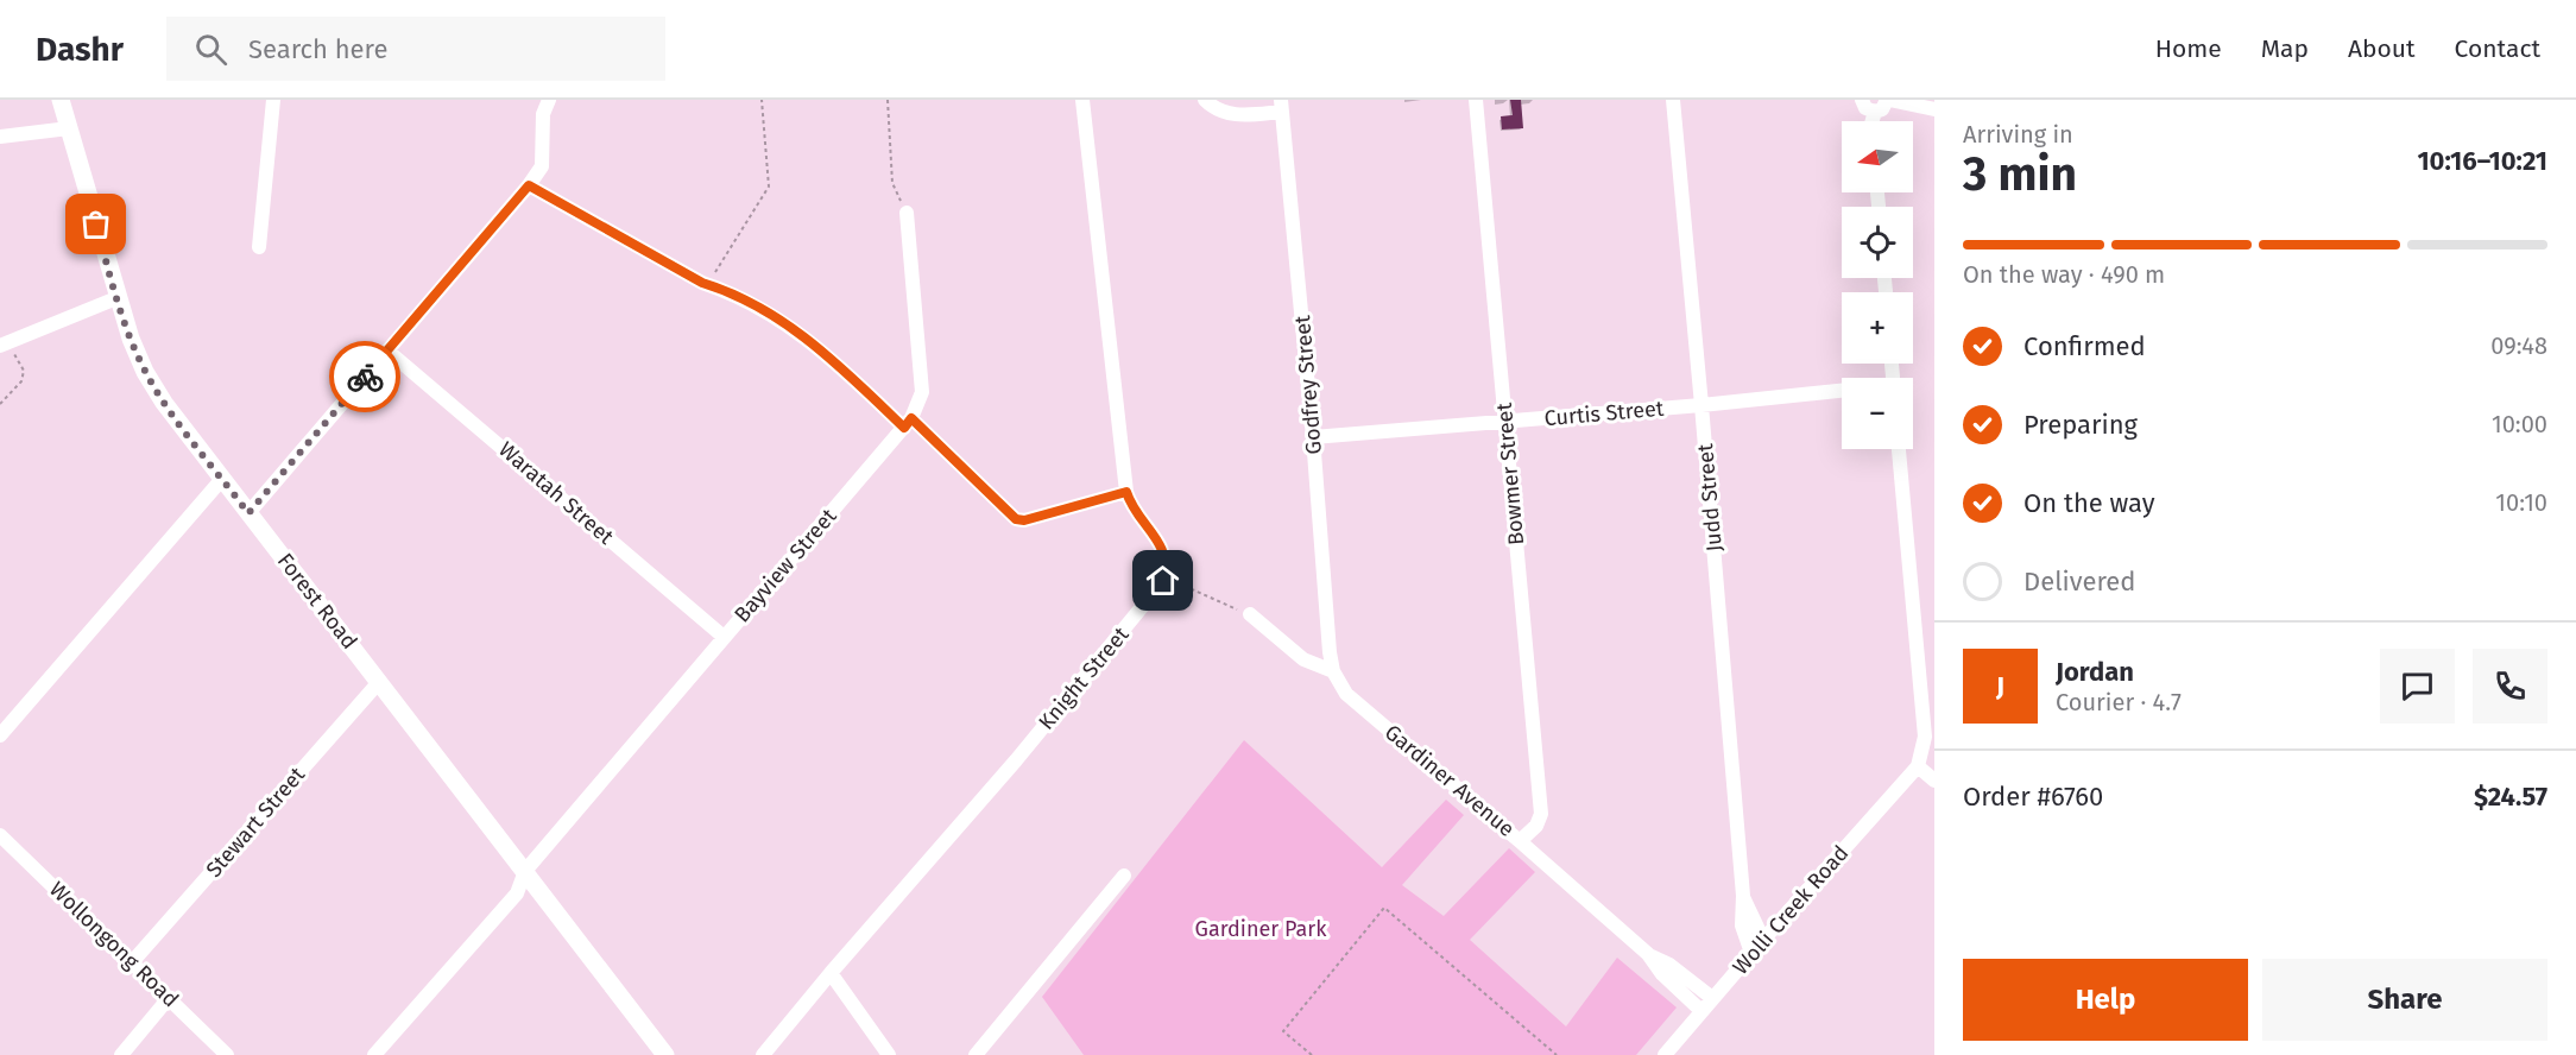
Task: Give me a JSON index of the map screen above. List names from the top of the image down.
{
  "streets": {
    "main road": ["Forest Road"],
    "street": [
      "Godfrey Street",
      "Curtis Street",
      "Bowmer Street",
      "Waratah Street",
      "Judd Street",
      "Bayview Street",
      "Knight Street",
      "Gardiner Avenue",
      "Stewart Street",
      "Wolli Creek Road",
      "Wollongong Road"
    ]
  },
  "crossings": [
    ["Godfrey Street", "Curtis Street"],
    ["Godfrey Street", "Gardiner Avenue"],
    ["Curtis Street", "Bowmer Street"],
    ["Curtis Street", "Judd Street"],
    ["Bowmer Street", "Gardiner Avenue"],
    ["Waratah Street", "Bayview Street"],
    ["Judd Street", "Wolli Creek Road"],
    ["Bayview Street", "Forest Road"],
    ["Forest Road", "Stewart Street"],
    ["Gardiner Avenue", "Wolli Creek Road"],
    ["Stewart Street", "Wollongong Road"]
  ],
  "parks": ["Gardiner Park"],
  "north": "left",
  "page": {
    "header": "Dashr",
    "search": "Search here",
    "nav": [
      "Home",
      "Map",
      "About",
      "Contact"
    ],
    "heading": ["3 min", "Arriving in", "10:16–10:21"],
    "panel": [
      "Jordan",
      "Courier · 4.7",
      "Order #6760",
      "$24.57"
    ],
    "map_buttons": ["+", "−"],
    "bar": "On the way · 490 m",
    "list": [
      ["Confirmed", "09:48"],
      ["Preparing", "10:00"],
      ["On the way", "10:10"],
      "Delivered"
    ],
    "round": "J",
    "buttons": ["Help", "Share"]
  }
}
